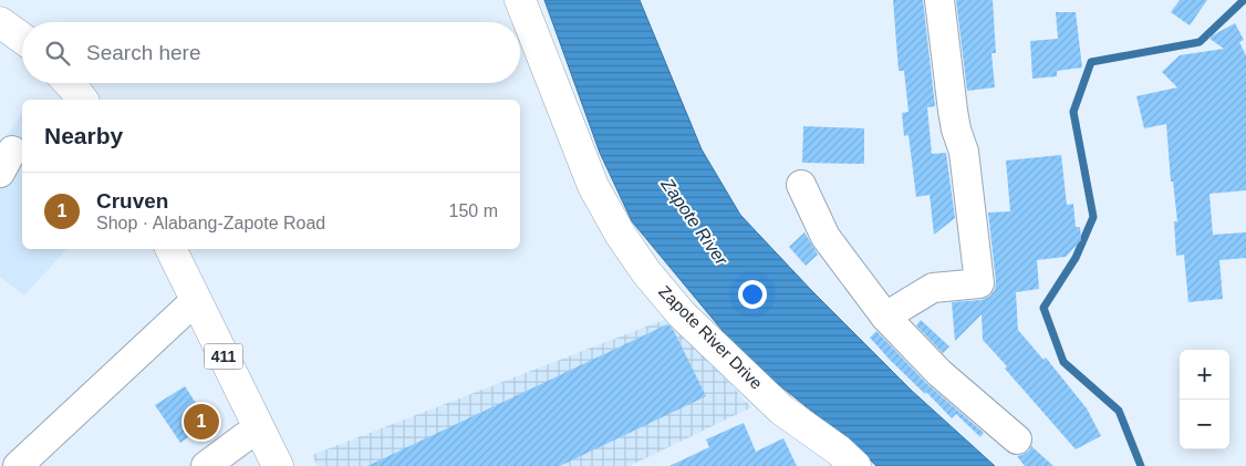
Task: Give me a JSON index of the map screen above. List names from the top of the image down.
{
  "streets": {
    "main road": ["Zapote River Drive", "411"]
  },
  "water": ["Zapote River"],
  "page": {
    "search": "Search here",
    "heading": "Nearby",
    "list": [
      {
        "mark": "1",
        "name": "Cruven",
        "note": "Shop · Alabang-Zapote Road",
        "value": "150 m"
      }
    ],
    "map_buttons": ["+", "−"],
    "pins": "1"
  }
}
